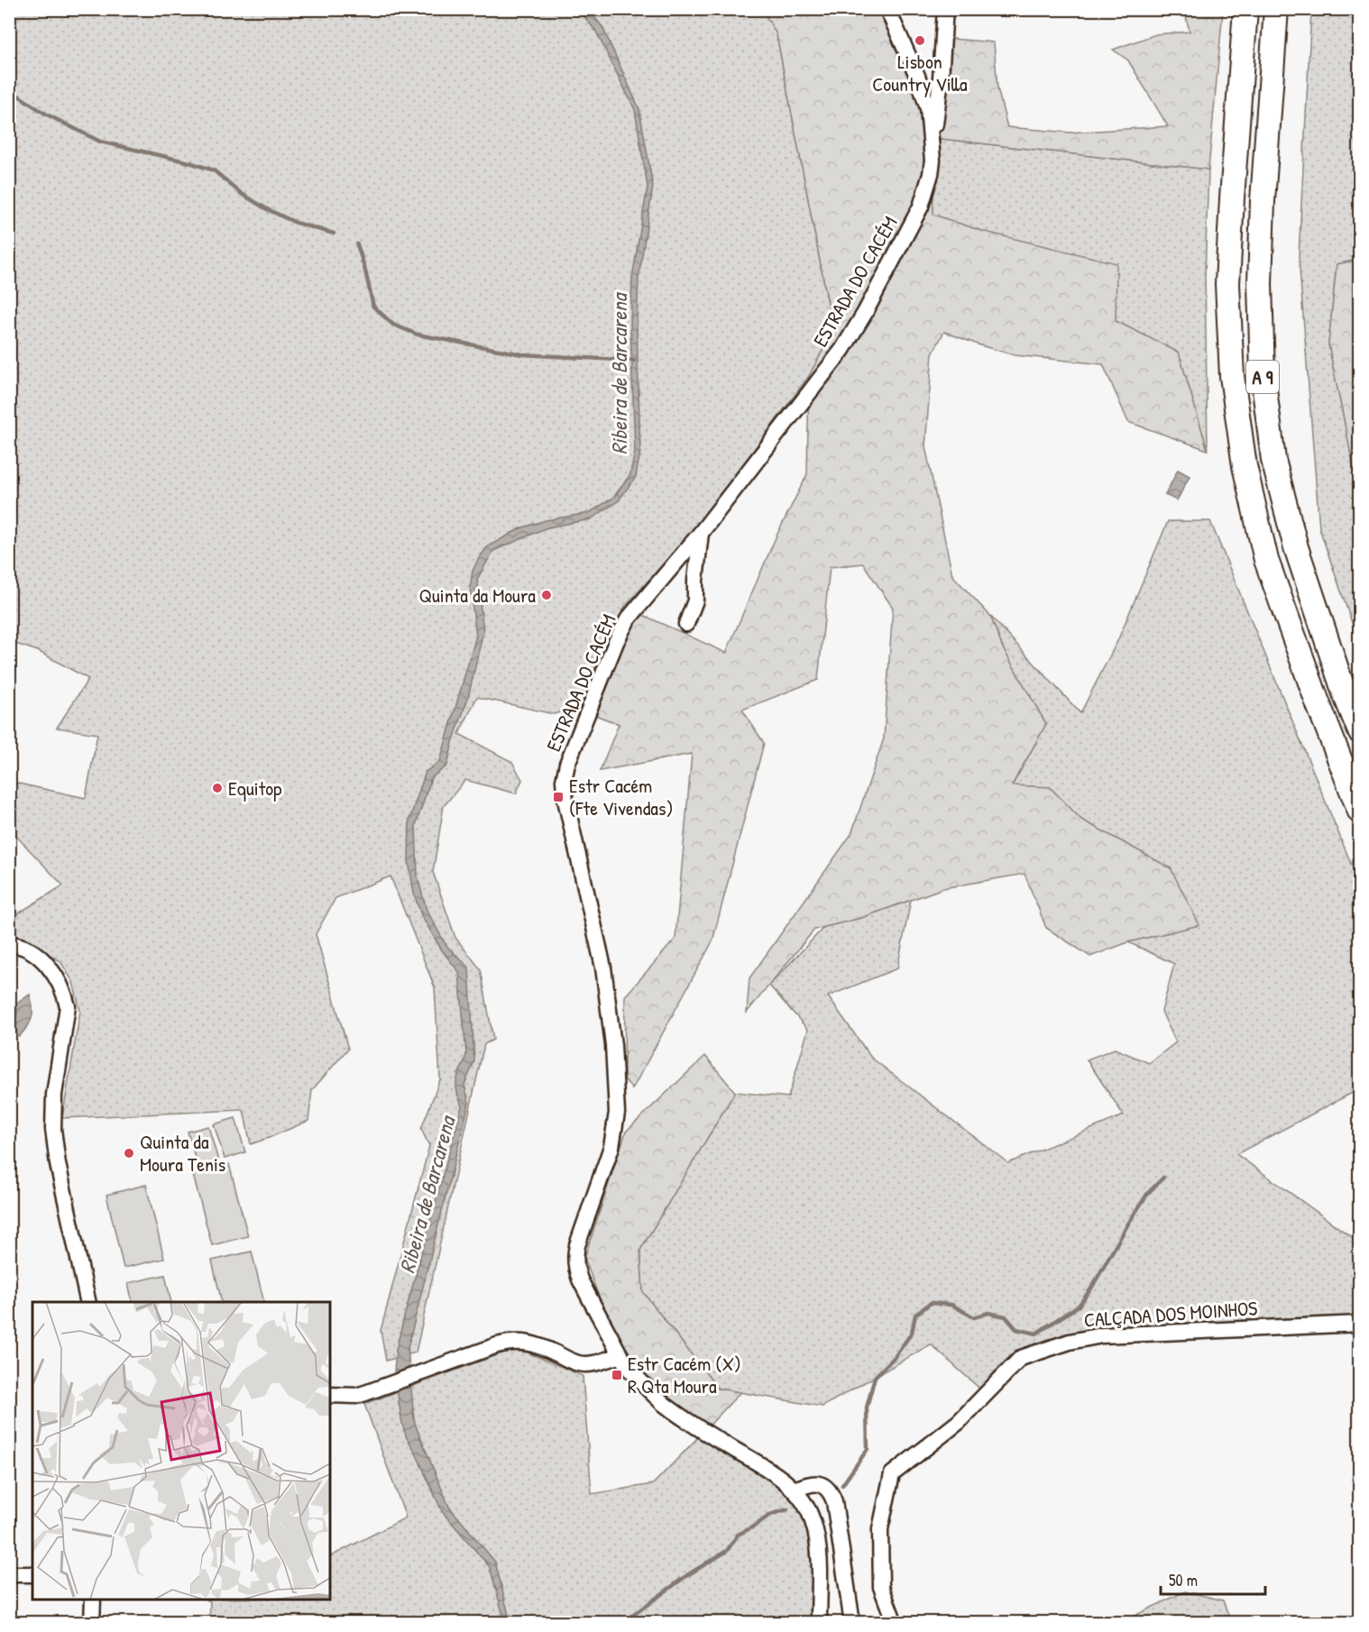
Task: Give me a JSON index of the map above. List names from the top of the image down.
{
  "streets": {
    "highway": ["A 9"],
    "street": ["ESTRADA DO CACÉM", "CALÇADA DOS MOINHOS"]
  },
  "water": ["Ribeira de Barcarena"],
  "places": {
    "other": [
      "Lisbon Country Villa",
      "Quinta da Moura",
      "Equitop",
      "Quinta da Moura Tenis"
    ],
    "transit": ["Estr Cacém (Fte Vivendas)", "Estr Cacém (X) R Qta Moura"]
  },
  "scale_bar": "50 m"
}
